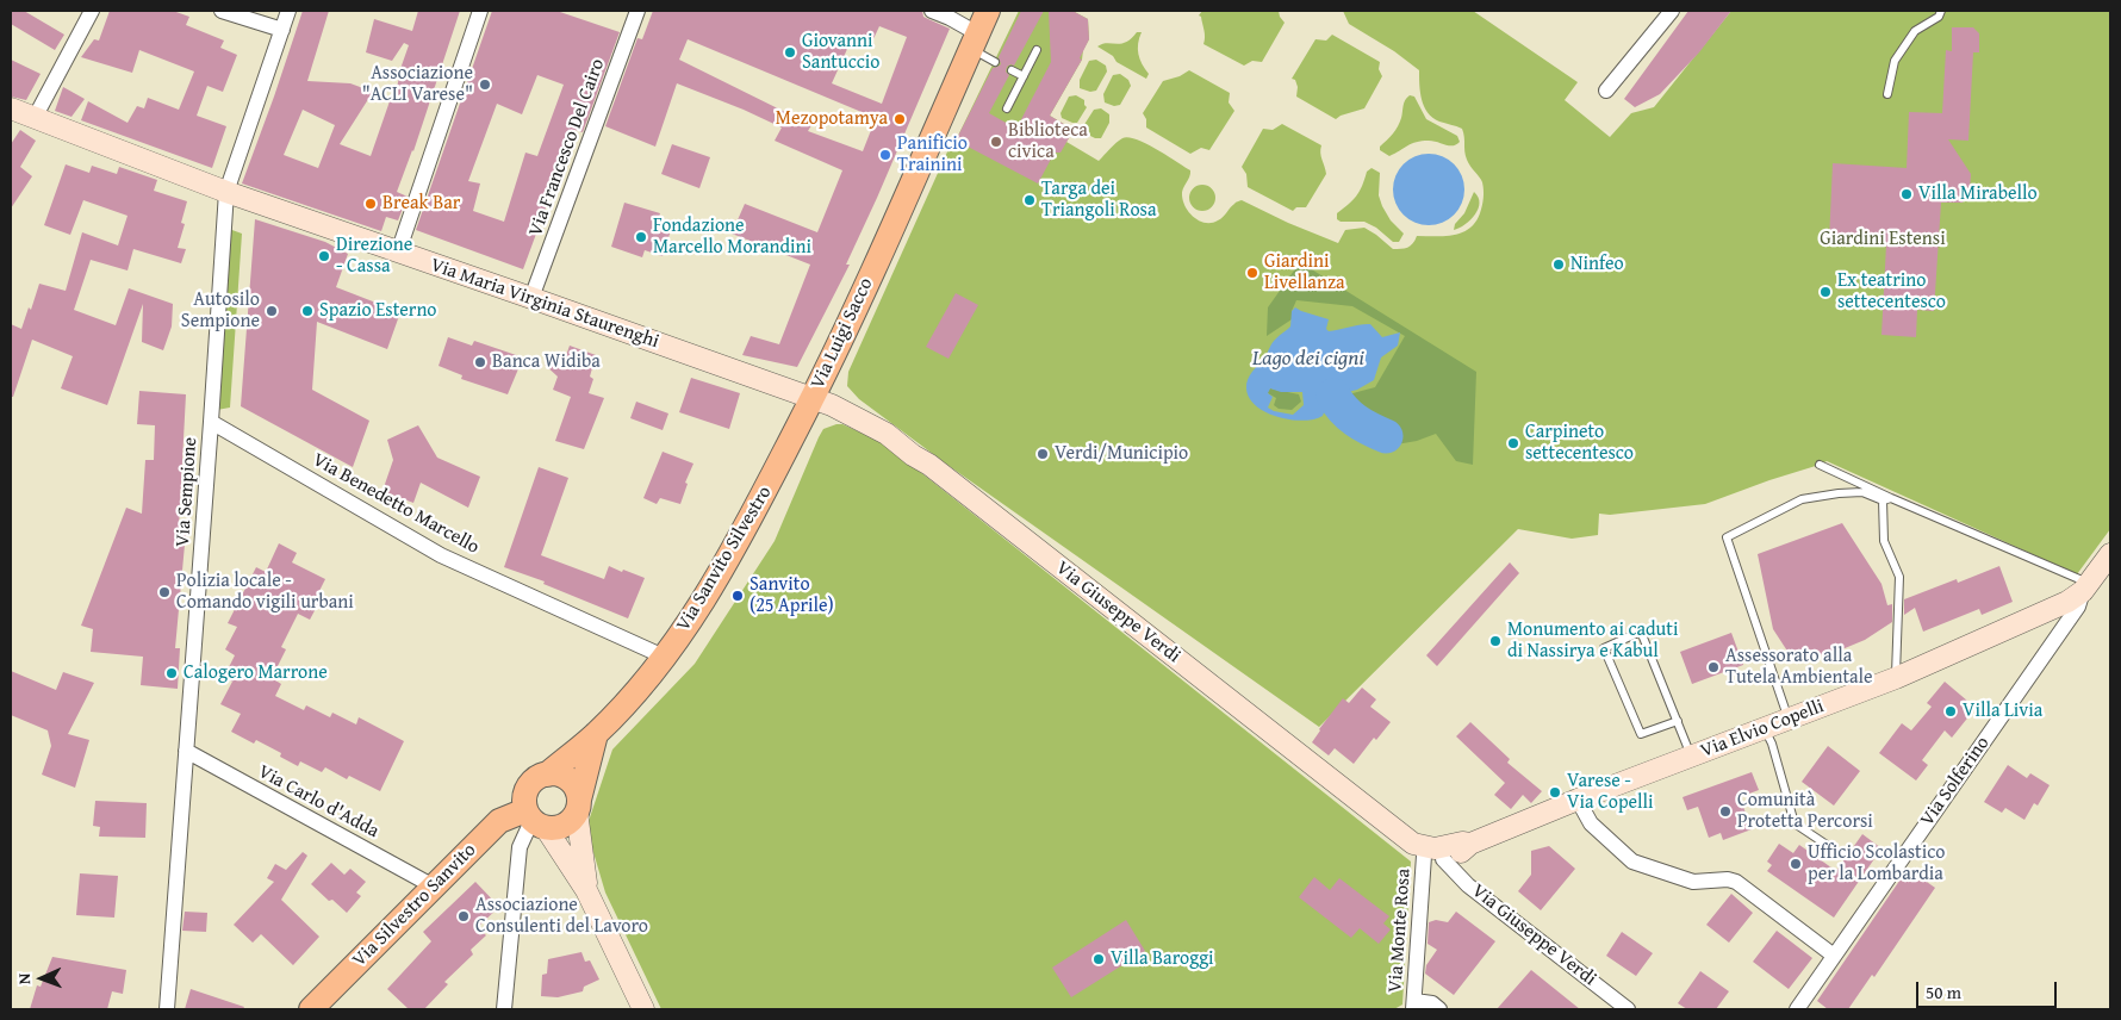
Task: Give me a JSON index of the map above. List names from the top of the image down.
{
  "streets": {
    "main road": [
      "Via Maria Virginia Staurenghi",
      "Via Luigi Sacco",
      "Via Sanvito Silvestro",
      "Via Giuseppe Verdi",
      "Via Elvio Copelli",
      "Via Solferino",
      "Via Silvestro Sanvito"
    ],
    "street": [
      "Via Francesco Del Cairo",
      "Via Sempione",
      "Via Benedetto Marcello",
      "Via Carlo d'Adda",
      "Via Monte Rosa"
    ]
  },
  "crossings": [
    ["Via Francesco Del Cairo", "Via Maria Virginia Staurenghi"],
    ["Via Maria Virginia Staurenghi", "Via Luigi Sacco"],
    ["Via Maria Virginia Staurenghi", "Via Sempione"],
    ["Via Maria Virginia Staurenghi", "Via Sanvito Silvestro"],
    ["Via Maria Virginia Staurenghi", "Via Giuseppe Verdi"],
    ["Via Luigi Sacco", "Via Sanvito Silvestro"],
    ["Via Luigi Sacco", "Via Giuseppe Verdi"],
    ["Via Sempione", "Via Benedetto Marcello"],
    ["Via Sempione", "Via Carlo d'Adda"],
    ["Via Benedetto Marcello", "Via Sanvito Silvestro"],
    ["Via Sanvito Silvestro", "Via Giuseppe Verdi"],
    ["Via Sanvito Silvestro", "Via Silvestro Sanvito"],
    ["Via Giuseppe Verdi", "Via Elvio Copelli"],
    ["Via Giuseppe Verdi", "Via Monte Rosa"],
    ["Via Elvio Copelli", "Via Solferino"],
    ["Via Elvio Copelli", "Via Monte Rosa"],
    ["Via Carlo d'Adda", "Via Silvestro Sanvito"]
  ],
  "water": ["Lago dei cigni"],
  "parks": ["Giardini Estensi"],
  "places": [
    "Giovanni Santuccio",
    "Associazione \"ACLI Varese\"",
    "Mezopotamya",
    "Biblioteca civica",
    "Panificio Trainini",
    "Villa Mirabello",
    "Targa dei Triangoli Rosa",
    "Break Bar",
    "Fondazione Marcello Morandini",
    "Direzione - Cassa",
    "Ninfeo",
    "Giardini Livellanza",
    "Ex teatrino settecentesco",
    "Autosilo Sempione",
    "Spazio Esterno",
    "Banca Widiba",
    "Carpineto settecentesco",
    "Verdi/Municipio",
    "Polizia locale - Comando vigili urbani",
    "Sanvito (25 Aprile)",
    "Monumento ai caduti di Nassirya e Kabul",
    "Assessorato alla Tutela Ambientale",
    "Calogero Marrone",
    "Villa Livia",
    "Varese - Via Copelli",
    "Comunità Protetta Percorsi",
    "Ufficio Scolastico per la Lombardia",
    "Associazione Consulenti del Lavoro",
    "Villa Baroggi"
  ],
  "scale_bar": "50 m",
  "north": "left"
}
